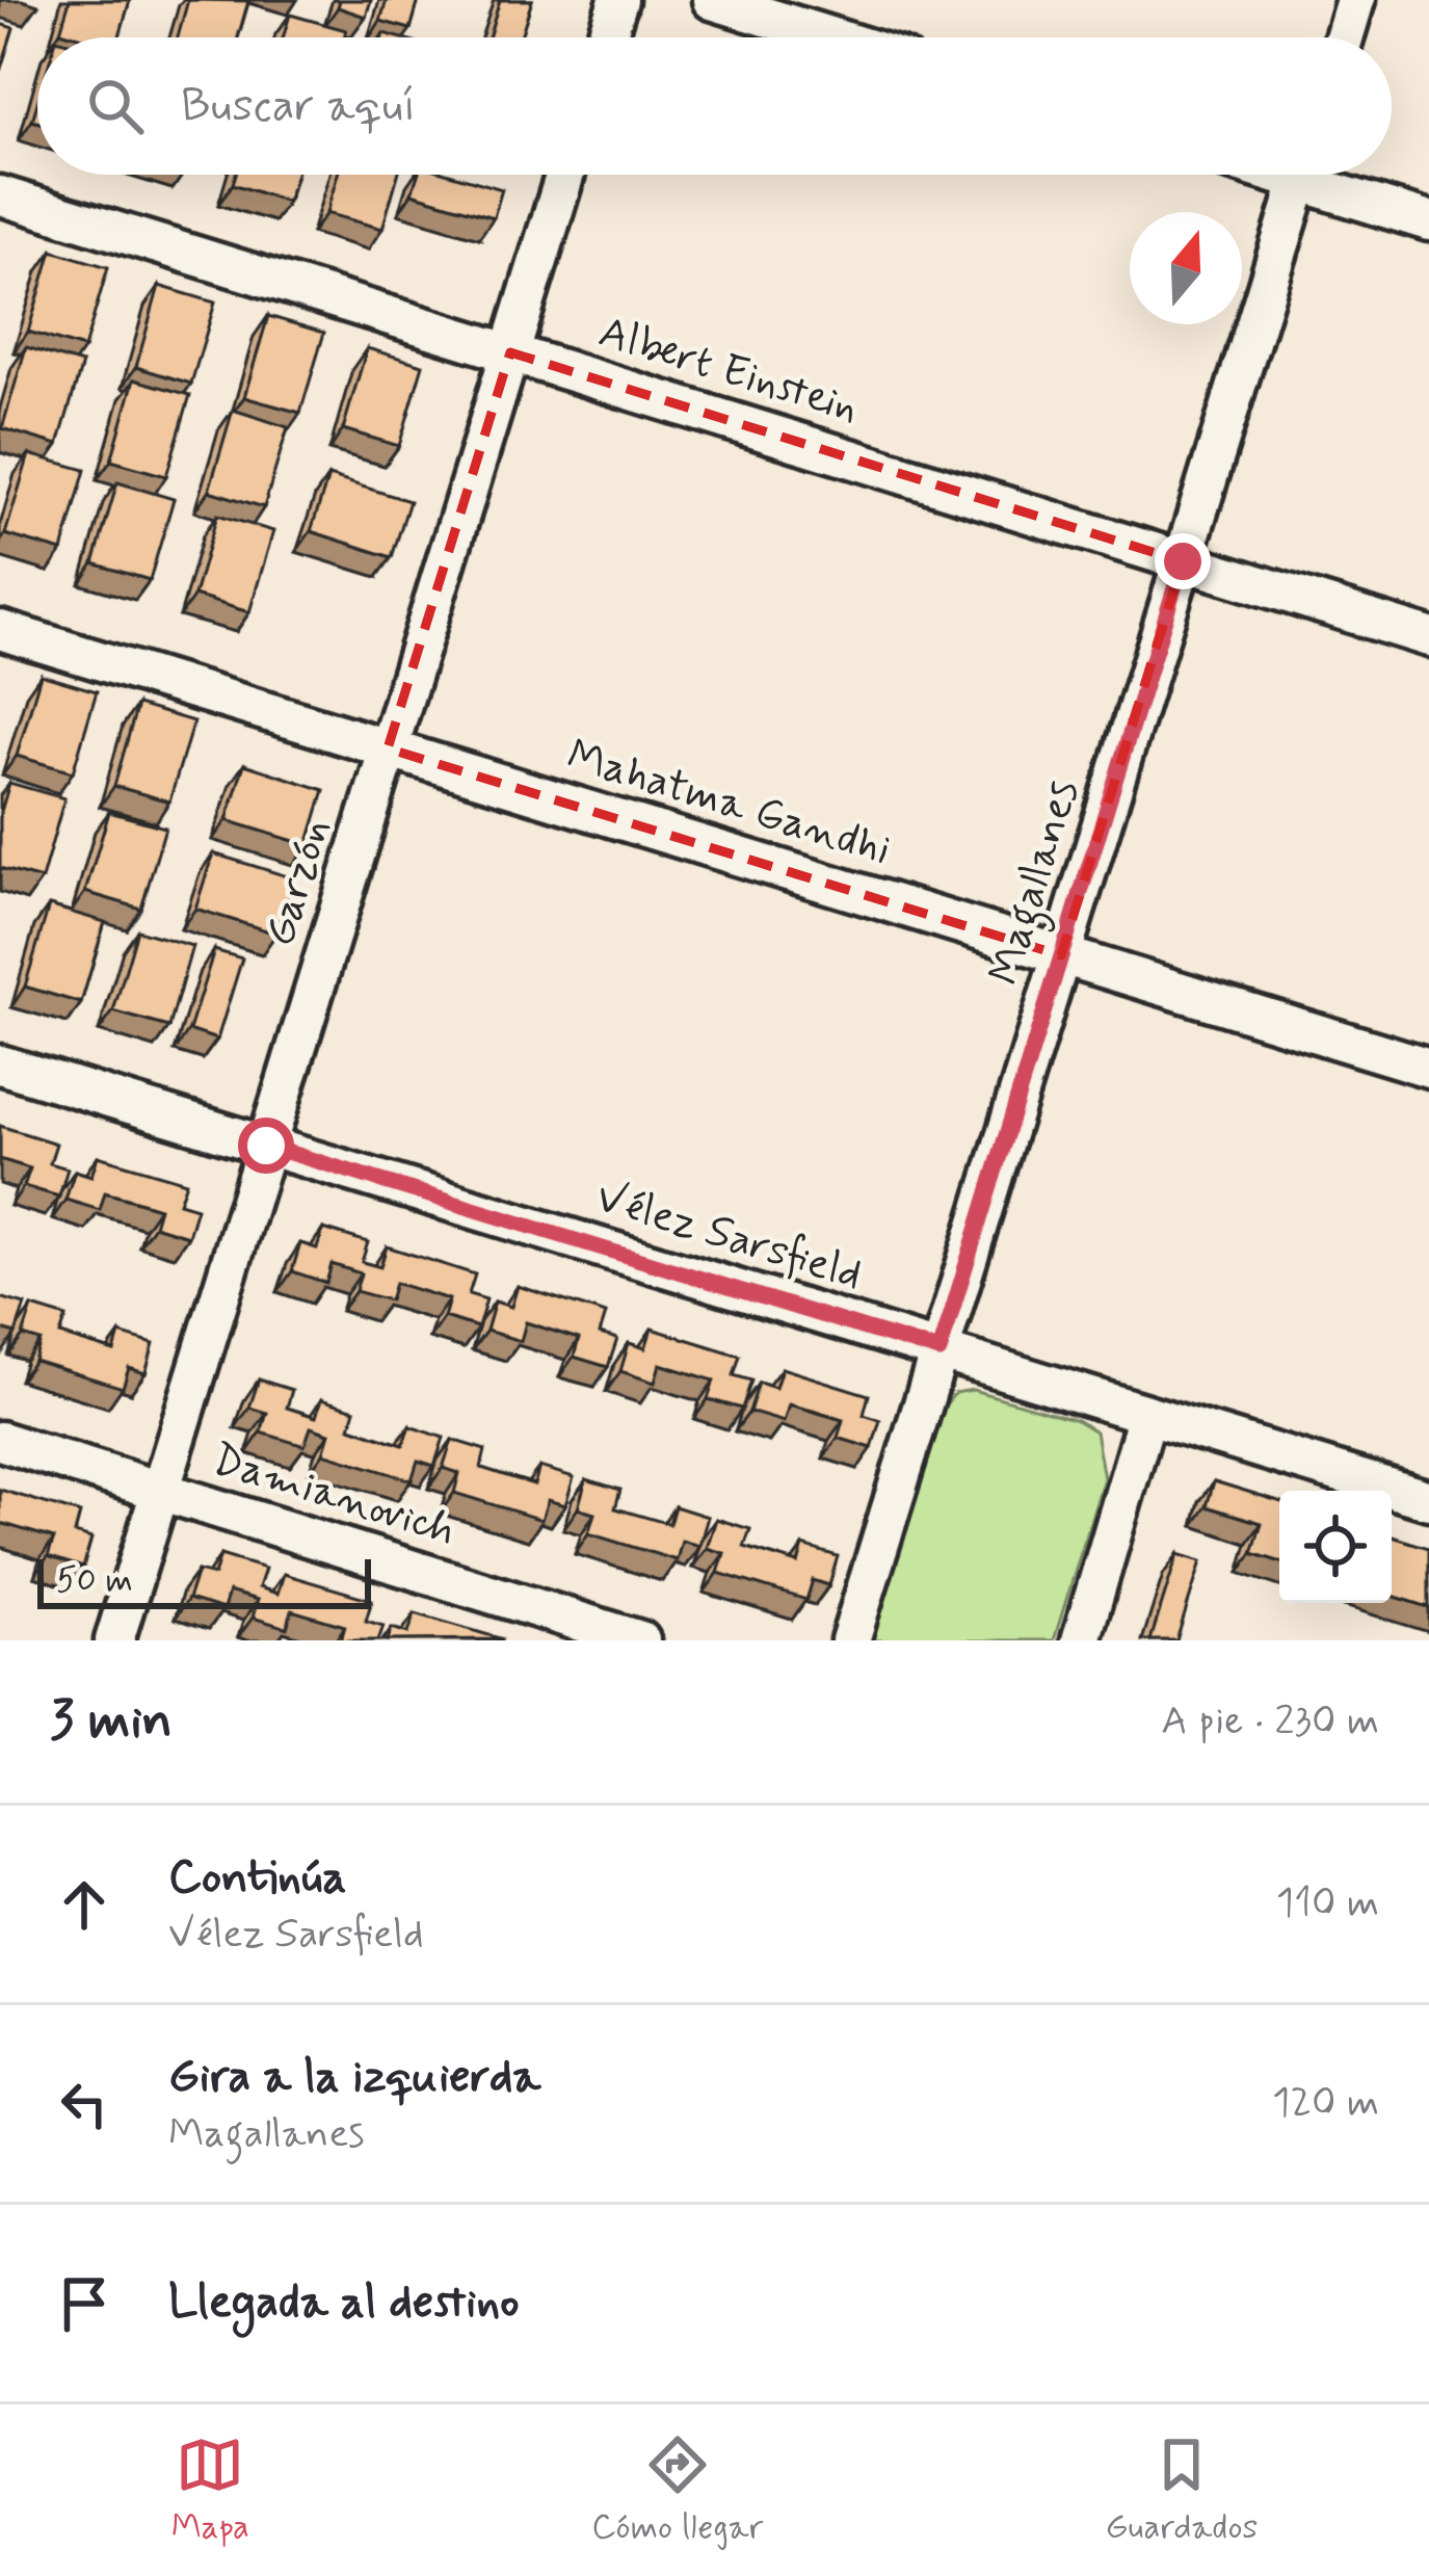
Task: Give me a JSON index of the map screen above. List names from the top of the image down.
{
  "streets": {
    "street": [
      "Albert Einstein",
      "Mahatma Gandhi",
      "Garzón",
      "Magallanes",
      "Vélez Sarsfield",
      "Damianovich"
    ]
  },
  "crossings": [
    ["Albert Einstein", "Garzón"],
    ["Albert Einstein", "Magallanes"],
    ["Mahatma Gandhi", "Garzón"],
    ["Mahatma Gandhi", "Magallanes"],
    ["Garzón", "Vélez Sarsfield"],
    ["Garzón", "Damianovich"],
    ["Magallanes", "Vélez Sarsfield"]
  ],
  "scale_bar": "50 m",
  "north": "top",
  "page": {
    "search": "Buscar aquí",
    "scale": "50 m",
    "heading": ["3 min", "A pie · 230 m"],
    "list": [
      ["Continúa", "Vélez Sarsfield", "110 m"],
      ["Gira a la izquierda", "Magallanes", "120 m"],
      "Llegada al destino"
    ],
    "nav": ["Mapa", "Cómo llegar", "Guardados"]
  }
}
